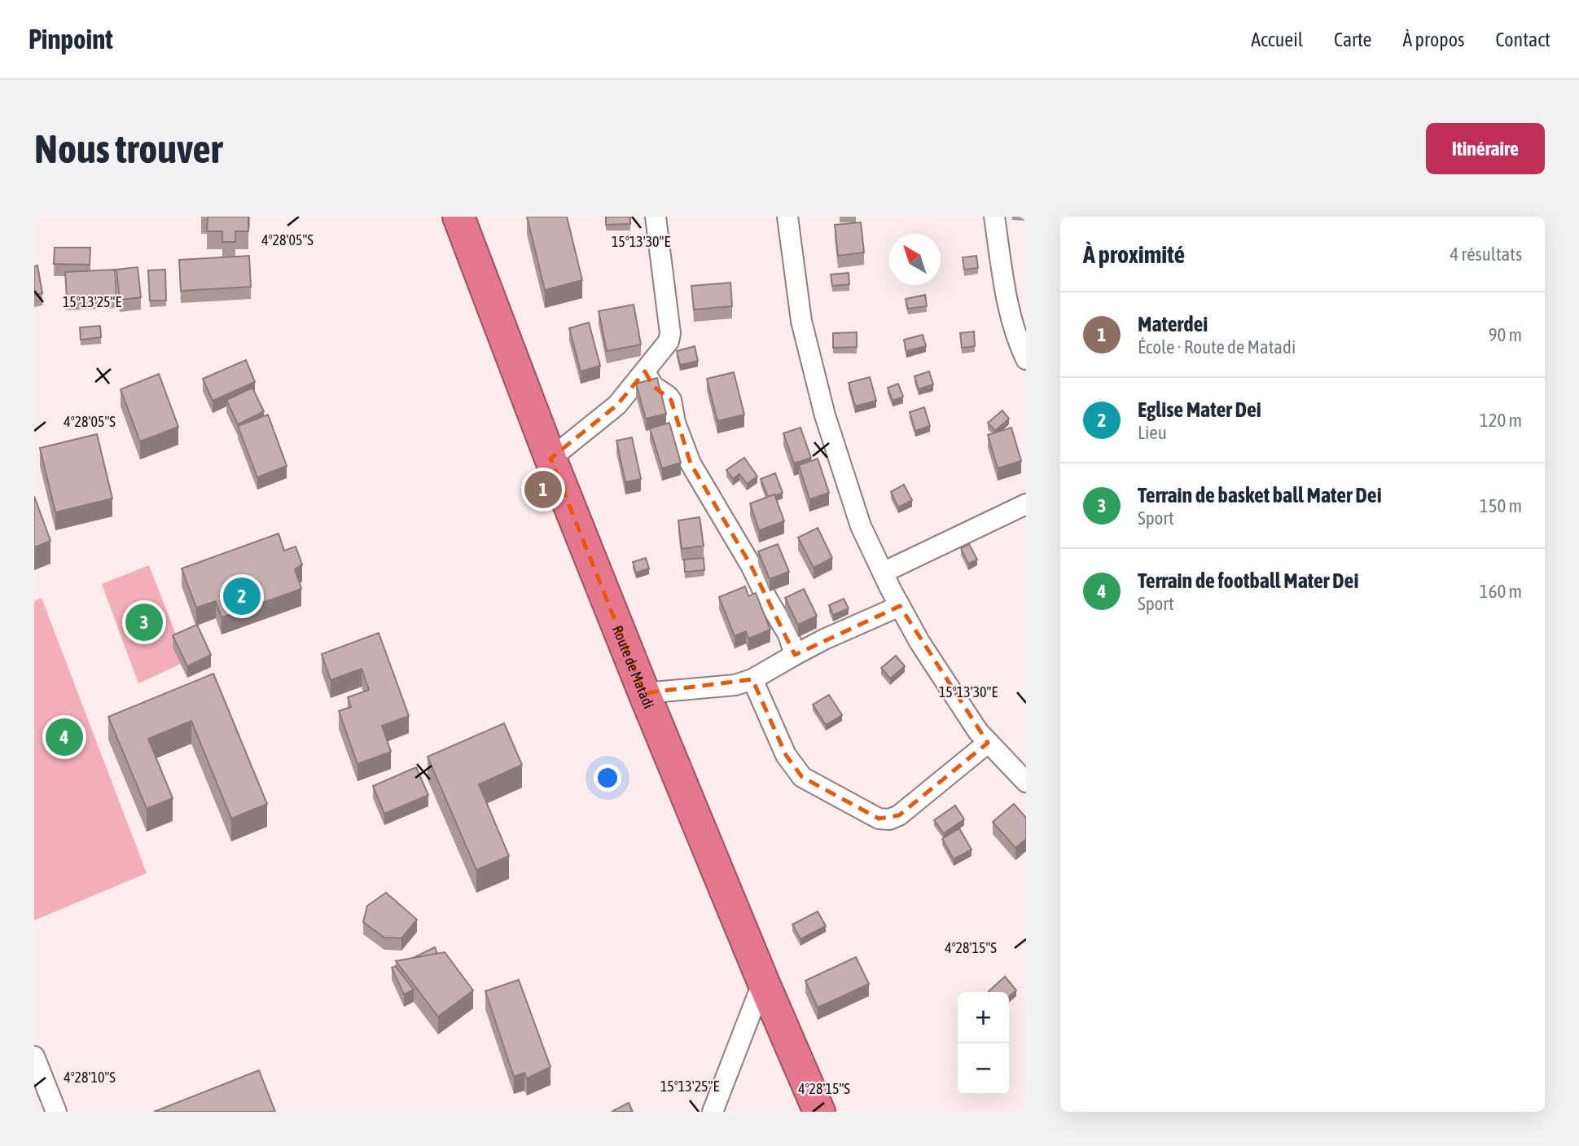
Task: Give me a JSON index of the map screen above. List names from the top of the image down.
{
  "streets": {
    "highway": ["Route de Matadi"]
  },
  "north": "top left",
  "page": {
    "header": "Pinpoint",
    "nav": [
      "Accueil",
      "Carte",
      "À propos",
      "Contact"
    ],
    "buttons": "Itinéraire",
    "title": "Nous trouver",
    "heading": ["À proximité", "4 résultats"],
    "list": [
      {
        "mark": "1",
        "name": "Materdei",
        "note": "École · Route de Matadi",
        "value": "90 m"
      },
      {
        "mark": "2",
        "name": "Eglise Mater Dei",
        "note": "Lieu",
        "value": "120 m"
      },
      {
        "mark": "3",
        "name": "Terrain de basket ball Mater Dei",
        "note": "Sport",
        "value": "150 m"
      },
      {
        "mark": "4",
        "name": "Terrain de football Mater Dei",
        "note": "Sport",
        "value": "160 m"
      }
    ],
    "pins": [
      "1",
      "2",
      "3",
      "4"
    ],
    "map_buttons": ["+", "−"]
  },
  "coordinates": [
    "4°28'05\"S",
    "15°13'30\"E",
    "15°13'25\"E",
    "4°28'15\"S",
    "4°28'10\"S"
  ]
}
